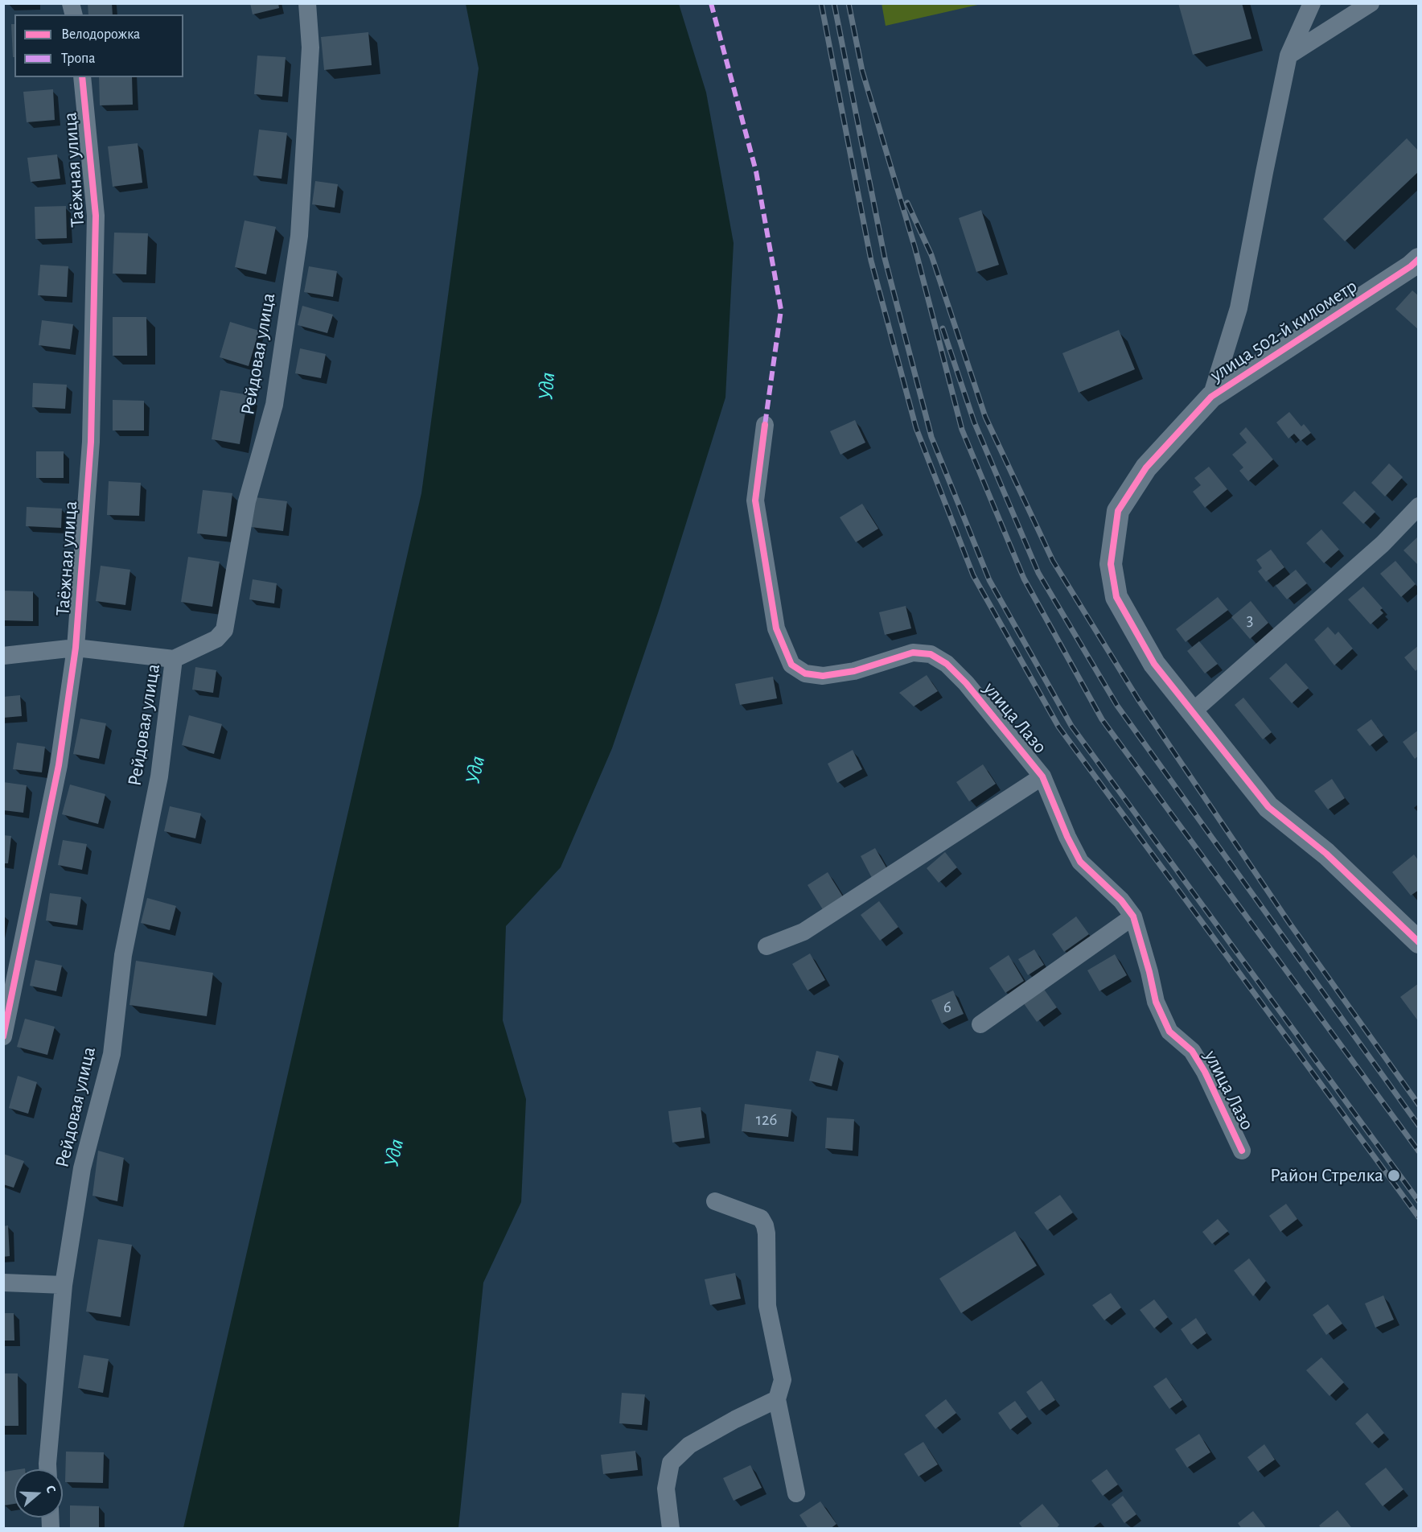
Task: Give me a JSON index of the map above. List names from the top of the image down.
{
  "streets": {
    "street": [
      "Таёжная улица",
      "улица 502-й километр",
      "Рейдовая улица",
      "улица Лазо"
    ]
  },
  "water": ["Уда"],
  "places": ["Район Стрелка"],
  "house_numbers": ["3", "6", "126"],
  "legend": ["Велодорожка", "Тропа"],
  "north": "right"
}
